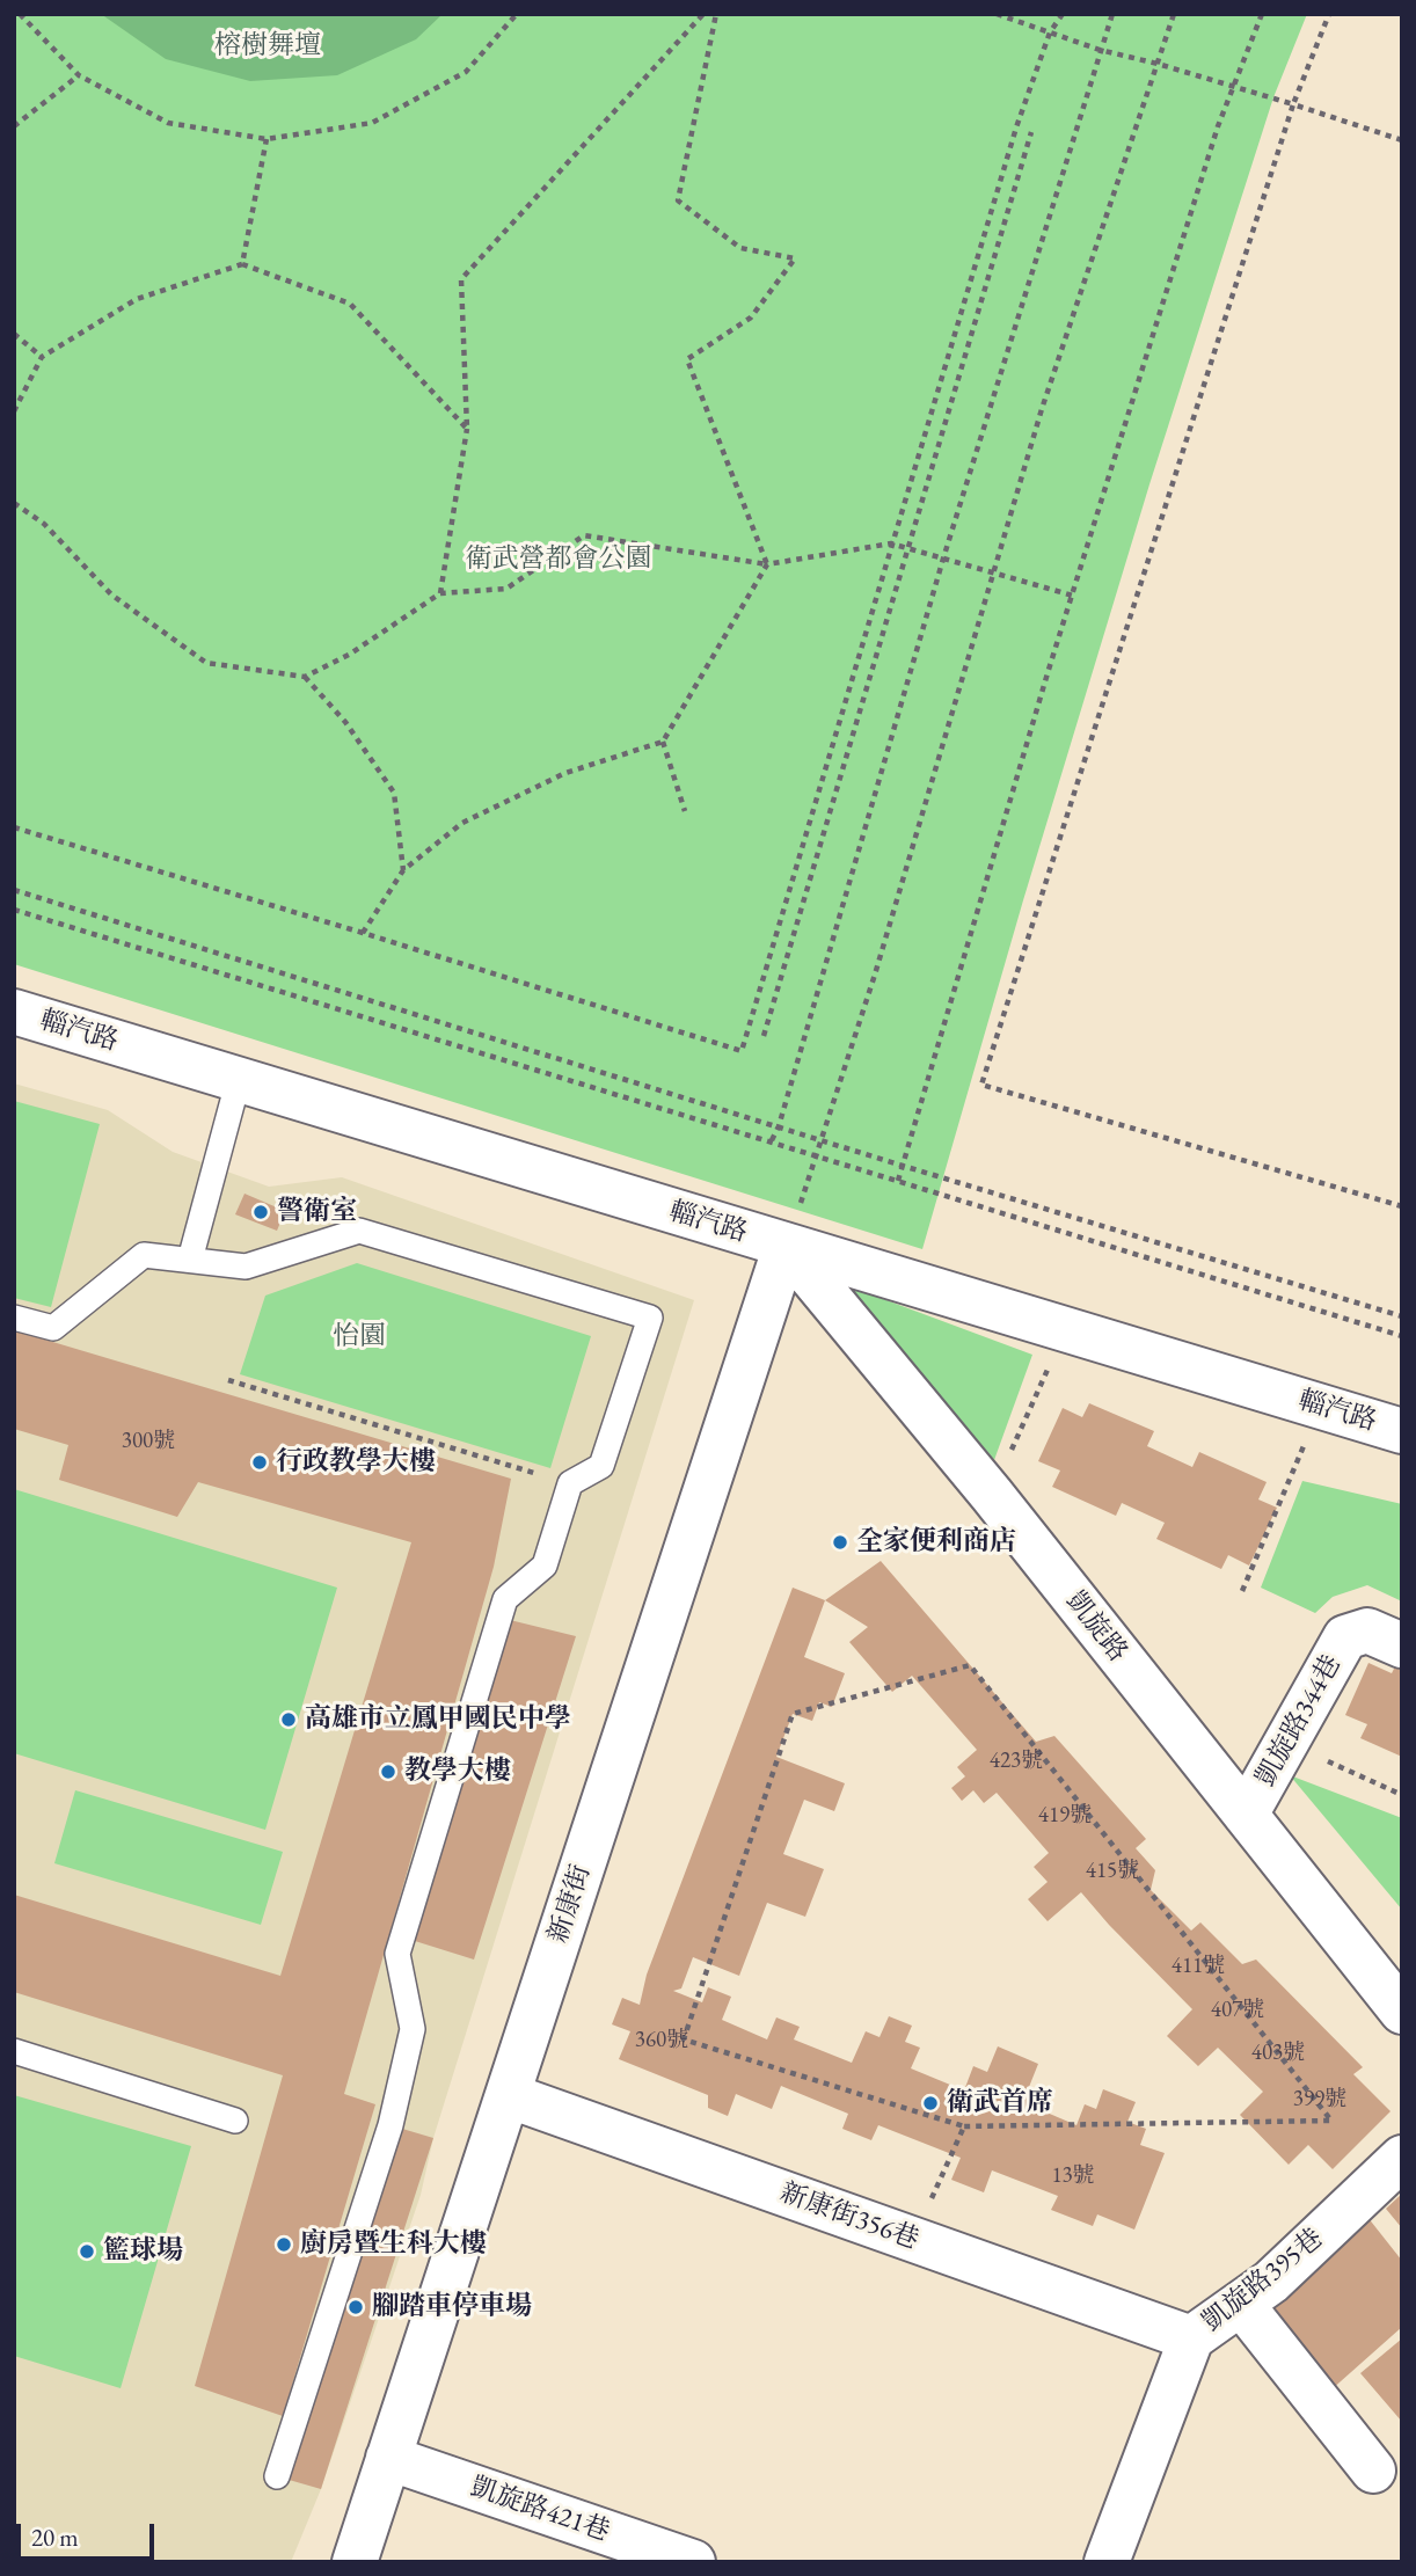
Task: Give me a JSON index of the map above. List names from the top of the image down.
{
  "streets": {
    "street": [
      "輜汽路",
      "凱旋路",
      "凱旋路344巷",
      "新康街",
      "新康街356巷",
      "凱旋路395巷",
      "凱旋路421巷"
    ]
  },
  "crossings": [
    ["輜汽路", "凱旋路"],
    ["輜汽路", "新康街"],
    ["凱旋路", "凱旋路344巷"],
    ["凱旋路", "新康街"],
    ["新康街", "新康街356巷"],
    ["新康街", "凱旋路421巷"],
    ["新康街356巷", "凱旋路395巷"]
  ],
  "parks": ["榕樹舞壇", "衛武營都會公園", "怡園"],
  "places": [
    "警衛室",
    "行政教學大樓",
    "全家便利商店",
    "高雄市立鳳甲國民中學",
    "教學大樓",
    "衛武首席",
    "廚房暨生科大樓",
    "籃球場",
    "腳踏車停車場"
  ],
  "house_numbers": [
    "300號",
    "423號",
    "419號",
    "415號",
    "411號",
    "407號",
    "360號",
    "403號",
    "399號",
    "13號"
  ],
  "scale_bar": "20 m"
}
